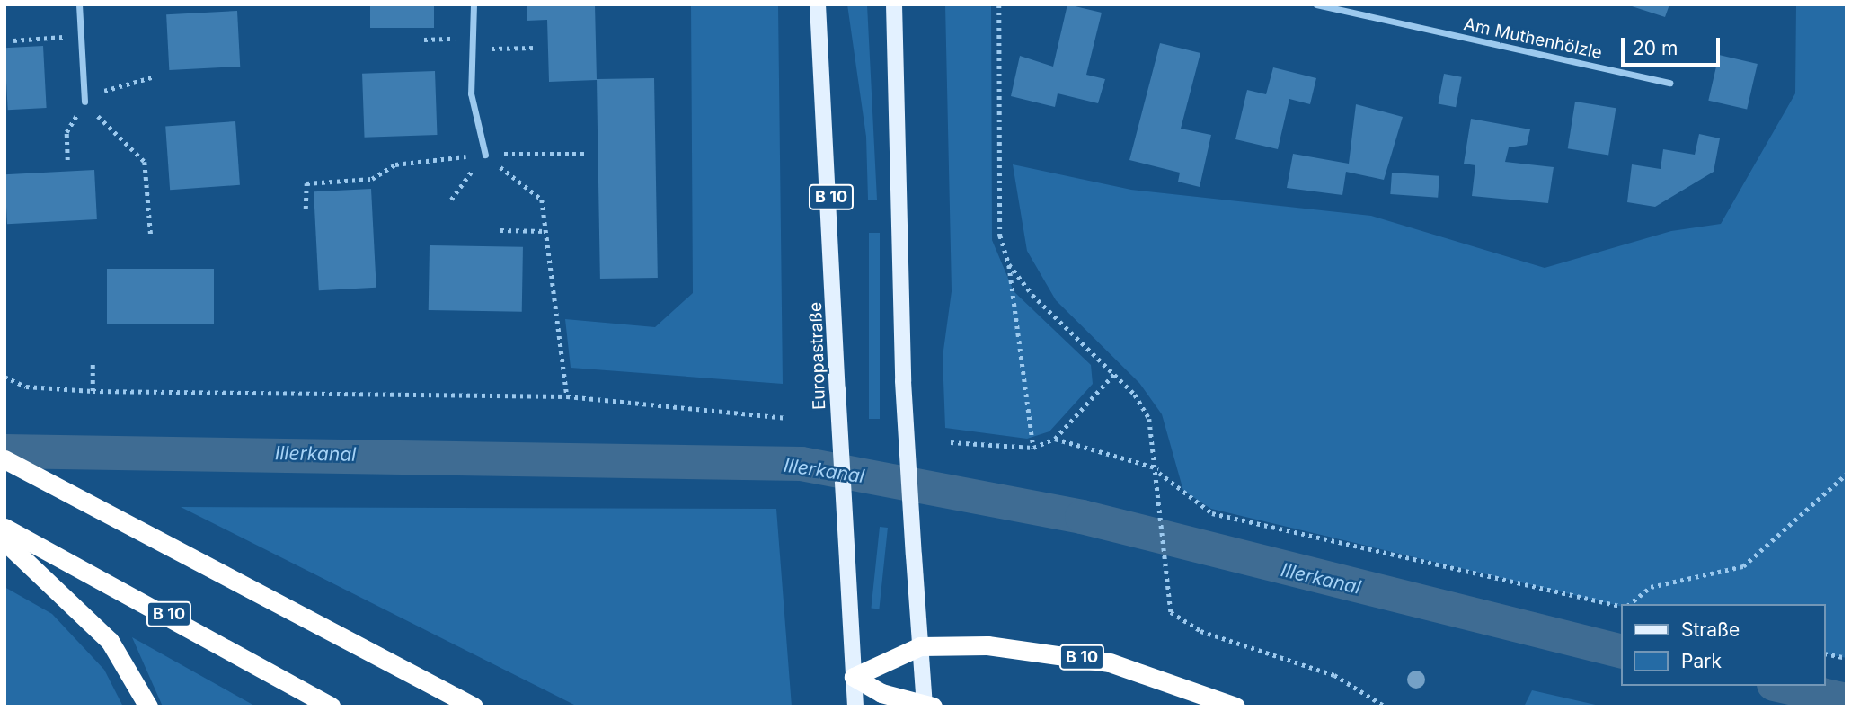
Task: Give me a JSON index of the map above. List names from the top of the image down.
{
  "streets": {
    "highway": ["B 10"],
    "main road": ["Europastraße"],
    "street": ["Am Muthenhölzle"]
  },
  "water": ["Illerkanal"],
  "legend": ["Straße", "Park"],
  "scale_bar": "20 m"
}
